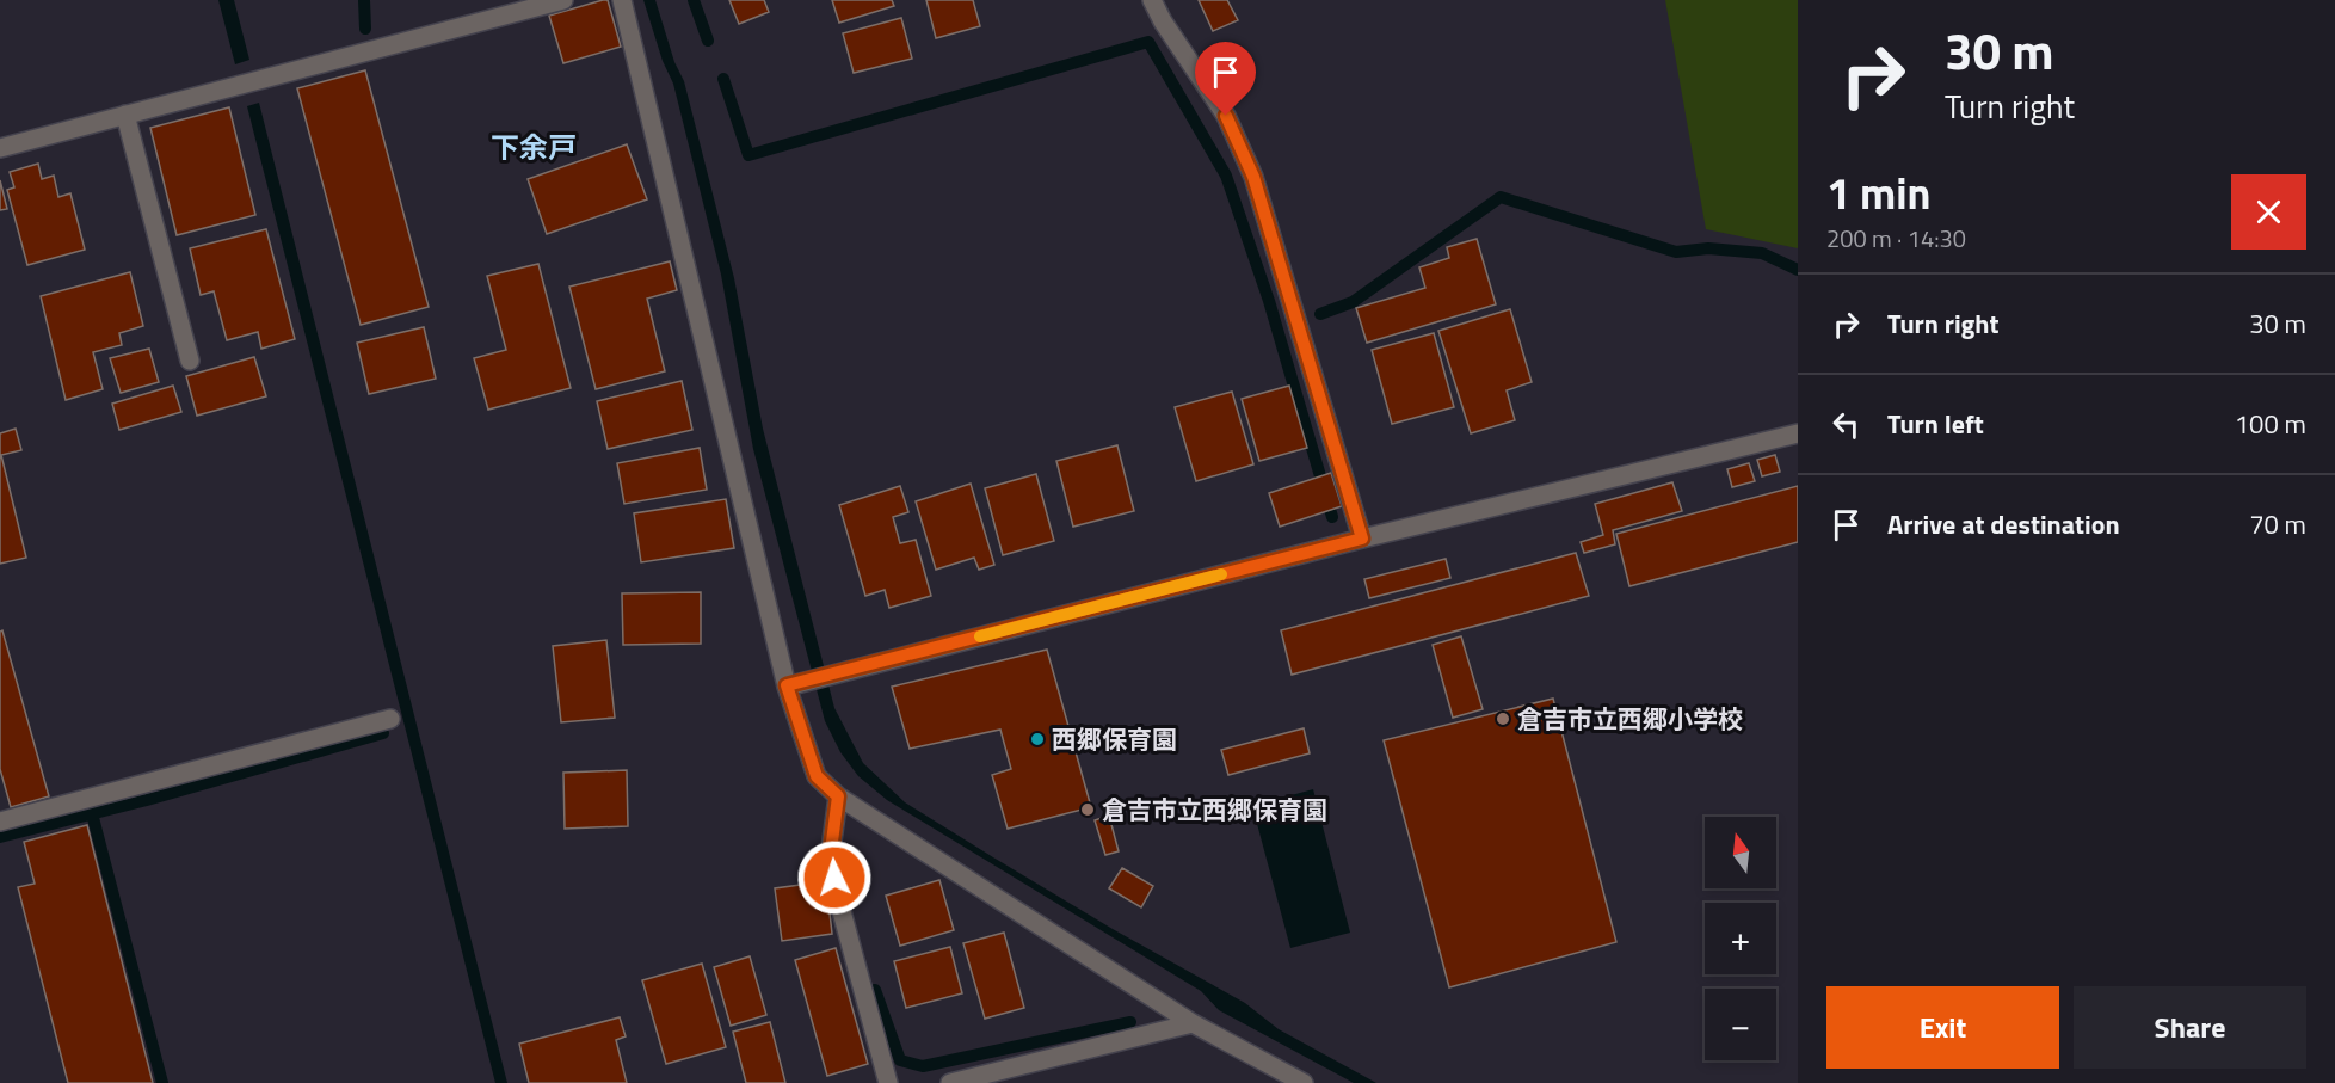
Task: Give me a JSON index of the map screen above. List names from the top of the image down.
{
  "districts": ["下余戸"],
  "places": ["倉吉市立西郷小学校", "西郷保育園", "倉吉市立西郷保育園"],
  "north": "top",
  "page": {
    "turn": ["30 m", "Turn right"],
    "heading": ["1 min", "200 m · 14:30"],
    "list": [
      {
        "name": "Turn right",
        "value": "30 m"
      },
      {
        "name": "Turn left",
        "value": "100 m"
      },
      {
        "name": "Arrive at destination",
        "value": "70 m"
      }
    ],
    "map_buttons": ["+", "−"],
    "buttons": ["Exit", "Share"]
  }
}
